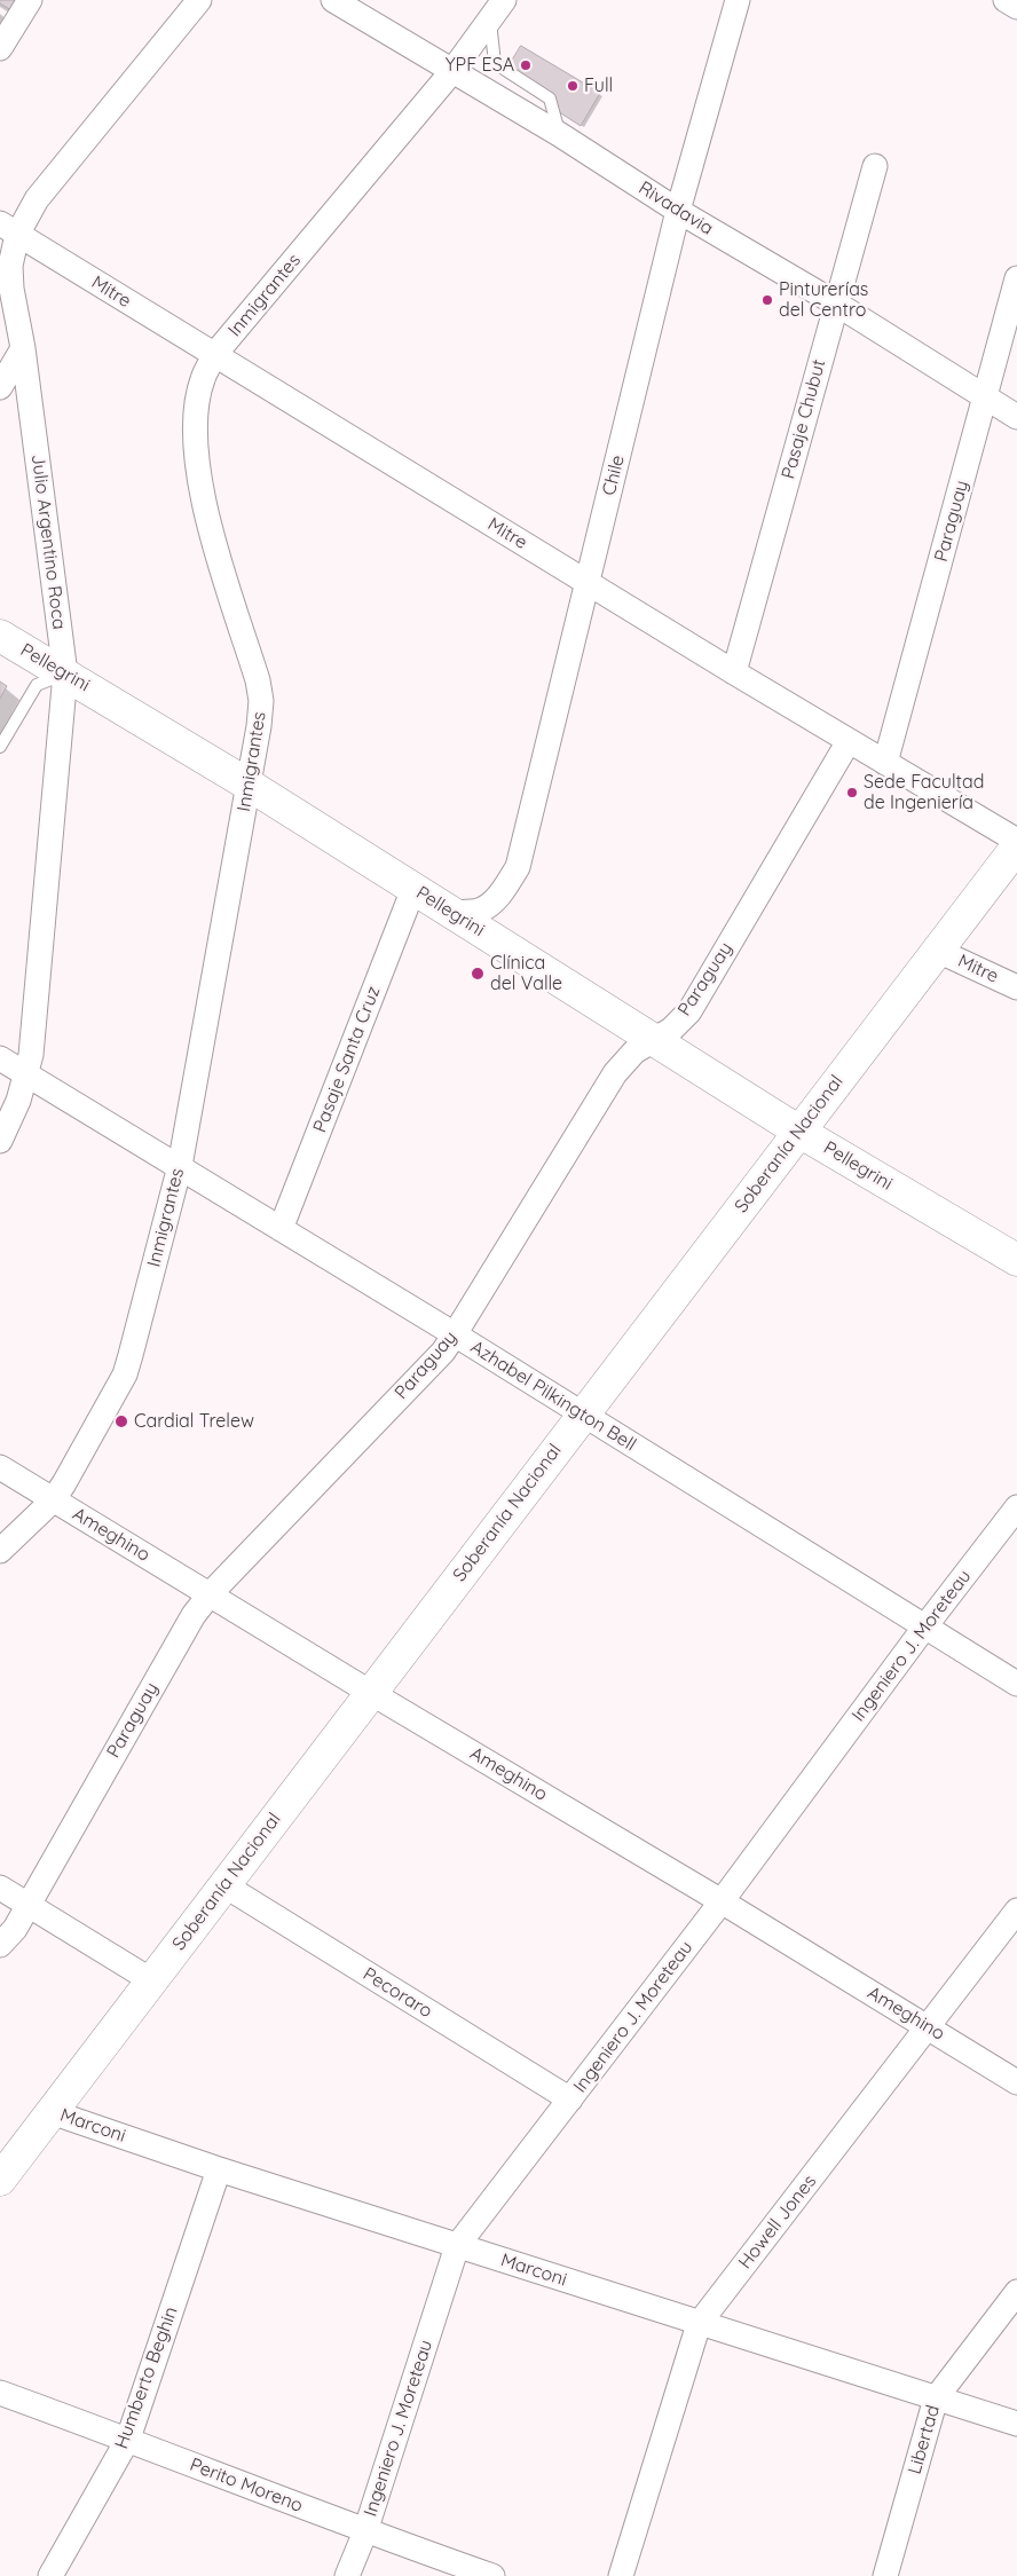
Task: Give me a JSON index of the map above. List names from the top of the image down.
{
  "streets": {
    "street": [
      "Rivadavia",
      "Mitre",
      "Inmigrantes",
      "Pasaje Chubut",
      "Chile",
      "Paraguay",
      "Julio Argentino Roca",
      "Pellegrini",
      "Pasaje Santa Cruz",
      "Soberanía Nacional",
      "Azhabel Pilkington Bell",
      "Ameghino",
      "Ingeniero J. Moreteau",
      "Pecoraro",
      "Marconi",
      "Howell Jones",
      "Humberto Beghin",
      "Libertad",
      "Perito Moreno"
    ]
  },
  "crossings": [
    ["Rivadavia", "Inmigrantes"],
    ["Rivadavia", "Pasaje Chubut"],
    ["Rivadavia", "Chile"],
    ["Rivadavia", "Paraguay"],
    ["Mitre", "Inmigrantes"],
    ["Mitre", "Pasaje Chubut"],
    ["Mitre", "Chile"],
    ["Mitre", "Paraguay"],
    ["Mitre", "Julio Argentino Roca"],
    ["Mitre", "Soberanía Nacional"],
    ["Inmigrantes", "Pellegrini"],
    ["Inmigrantes", "Azhabel Pilkington Bell"],
    ["Inmigrantes", "Ameghino"],
    ["Chile", "Pellegrini"],
    ["Paraguay", "Pellegrini"],
    ["Paraguay", "Azhabel Pilkington Bell"],
    ["Paraguay", "Ameghino"],
    ["Julio Argentino Roca", "Pellegrini"],
    ["Julio Argentino Roca", "Azhabel Pilkington Bell"],
    ["Pellegrini", "Pasaje Santa Cruz"],
    ["Pellegrini", "Soberanía Nacional"],
    ["Pasaje Santa Cruz", "Azhabel Pilkington Bell"],
    ["Soberanía Nacional", "Azhabel Pilkington Bell"],
    ["Soberanía Nacional", "Ameghino"],
    ["Soberanía Nacional", "Pecoraro"],
    ["Soberanía Nacional", "Marconi"],
    ["Azhabel Pilkington Bell", "Ingeniero J. Moreteau"],
    ["Ameghino", "Ingeniero J. Moreteau"],
    ["Ameghino", "Howell Jones"],
    ["Ingeniero J. Moreteau", "Pecoraro"],
    ["Ingeniero J. Moreteau", "Marconi"],
    ["Ingeniero J. Moreteau", "Perito Moreno"],
    ["Marconi", "Howell Jones"],
    ["Marconi", "Humberto Beghin"],
    ["Marconi", "Libertad"],
    ["Humberto Beghin", "Perito Moreno"]
  ],
  "places": [
    "YPF ESA",
    "Full",
    "Pinturerías del Centro",
    "Sede Facultad de Ingeniería",
    "Clínica del Valle",
    "Cardial Trelew"
  ]
}
